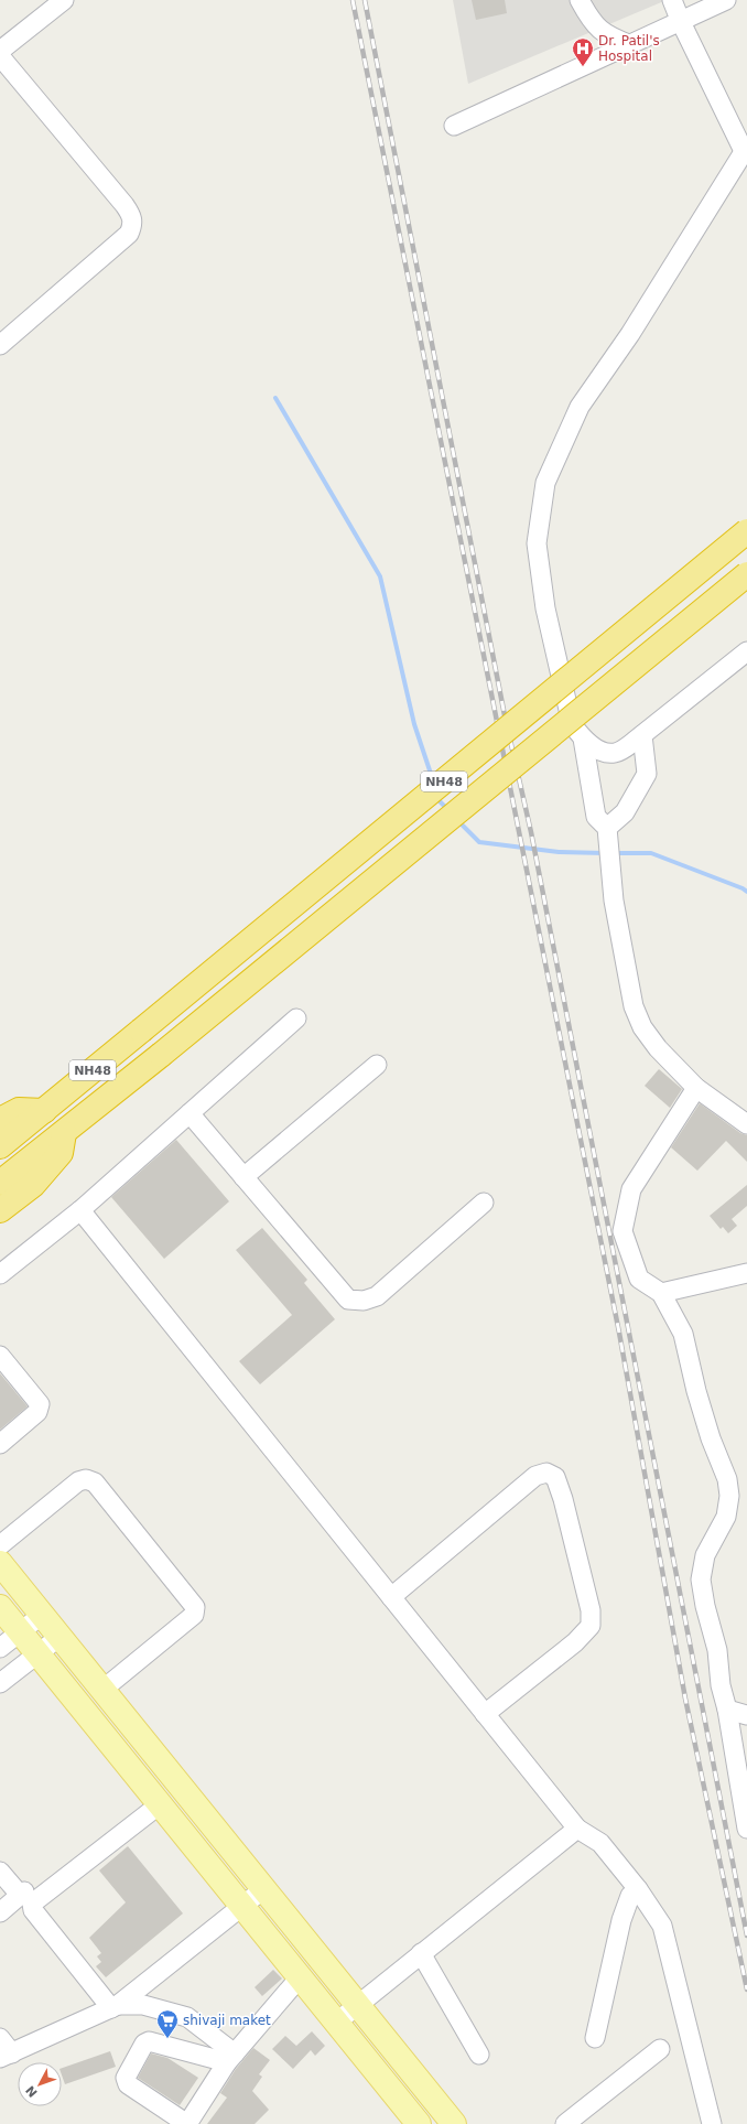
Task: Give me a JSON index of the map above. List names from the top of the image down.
{
  "streets": {
    "highway": ["NH48"]
  },
  "places": {
    "hospital": ["Dr. Patil's Hospital"],
    "supermarket": ["shivaji maket"]
  },
  "north": "bottom left"
}
